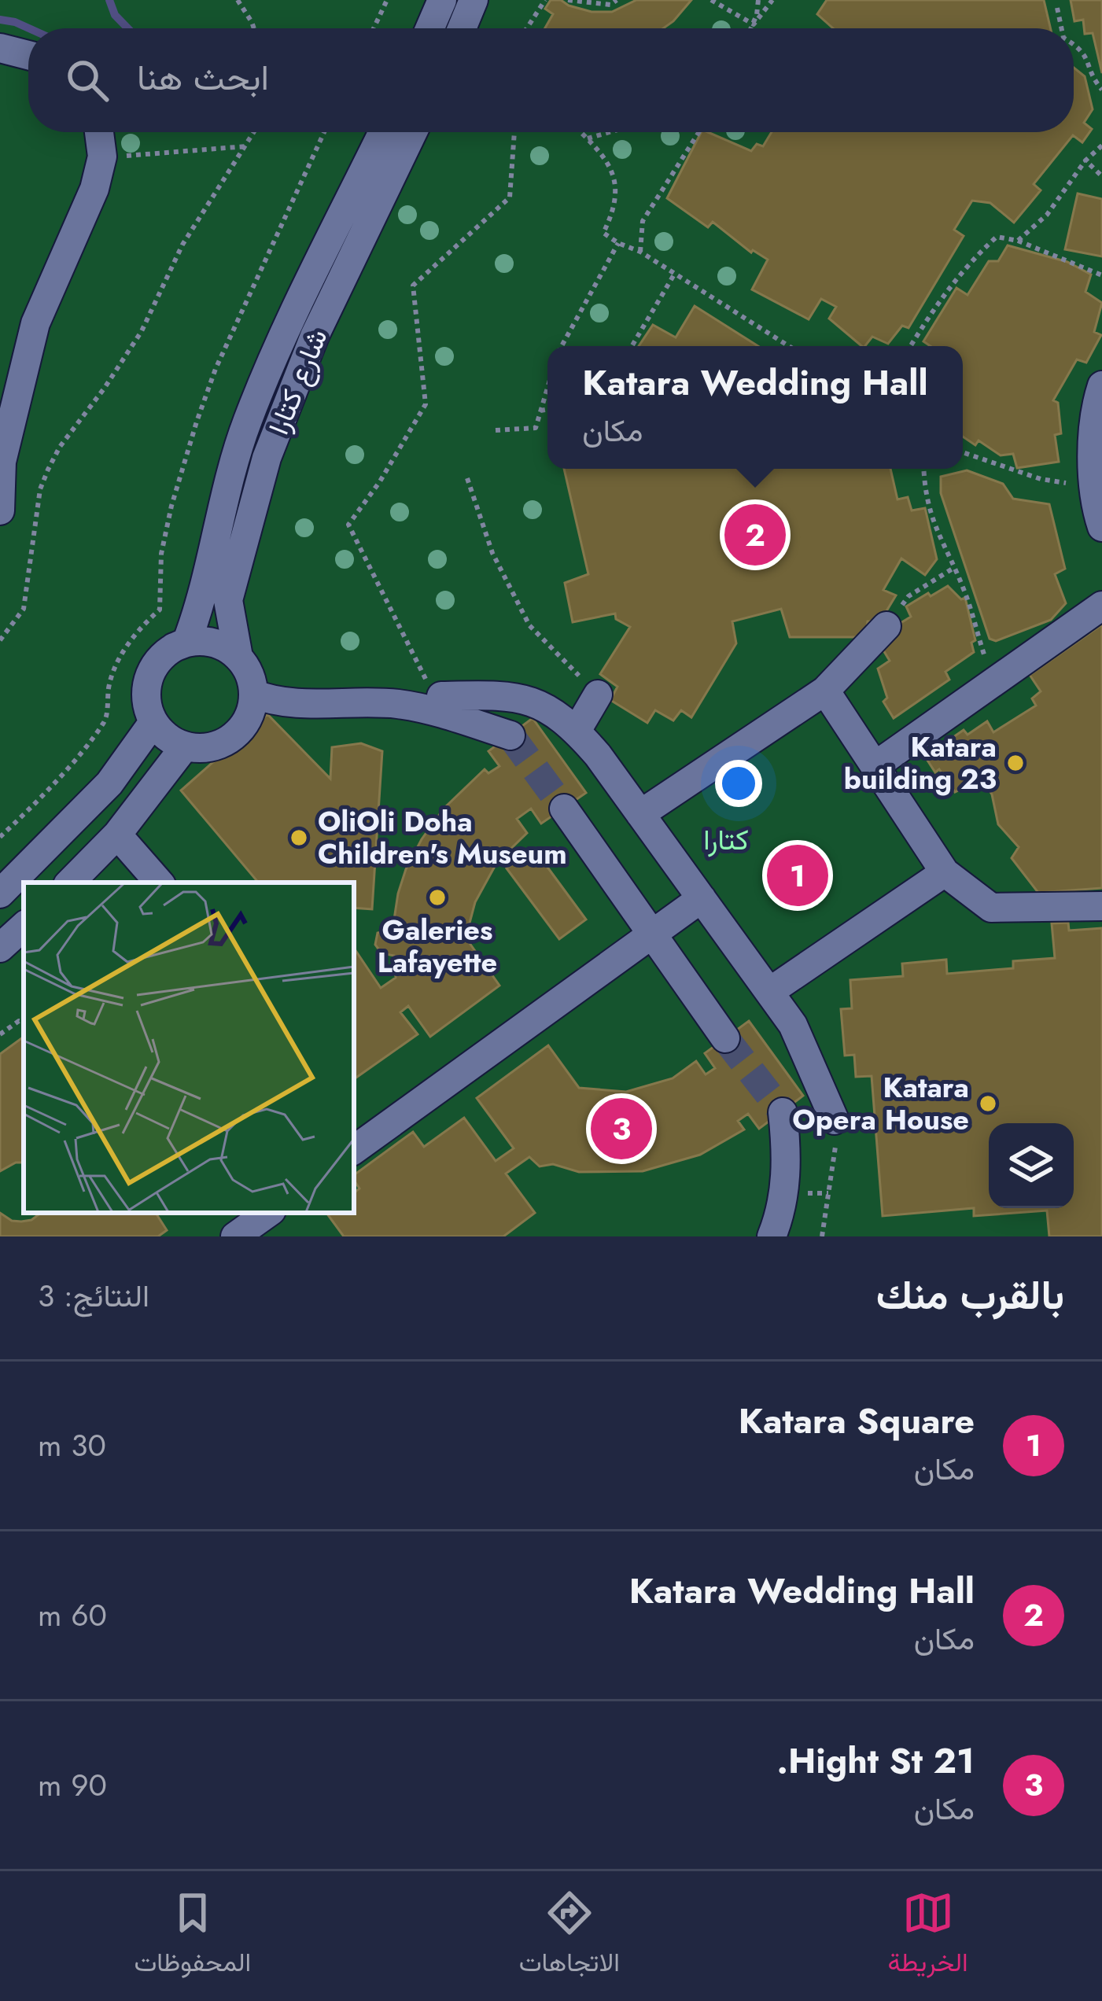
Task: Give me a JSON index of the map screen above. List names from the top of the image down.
{
  "streets": {
    "street": ["شارع كتارا"]
  },
  "parks": ["كتارا"],
  "places": [
    "Katara building 23",
    "OliOli Doha Children's Museum",
    "Galeries Lafayette",
    "Katara Opera House"
  ],
  "page": {
    "search": "ابحث هنا",
    "popup": ["Katara Wedding Hall", "مكان"],
    "pins": ["2", "1", "3"],
    "heading": ["بالقرب منك", "النتائج: 3"],
    "list": [
      {
        "mark": "1",
        "name": "Katara Square",
        "note": "مكان",
        "value": "30 m"
      },
      {
        "mark": "2",
        "name": "Katara Wedding Hall",
        "note": "مكان",
        "value": "60 m"
      },
      {
        "mark": "3",
        "name": "21 Hight St.",
        "note": "مكان",
        "value": "90 m"
      }
    ],
    "nav": ["الخريطة", "الاتجاهات", "المحفوظات"]
  }
}
